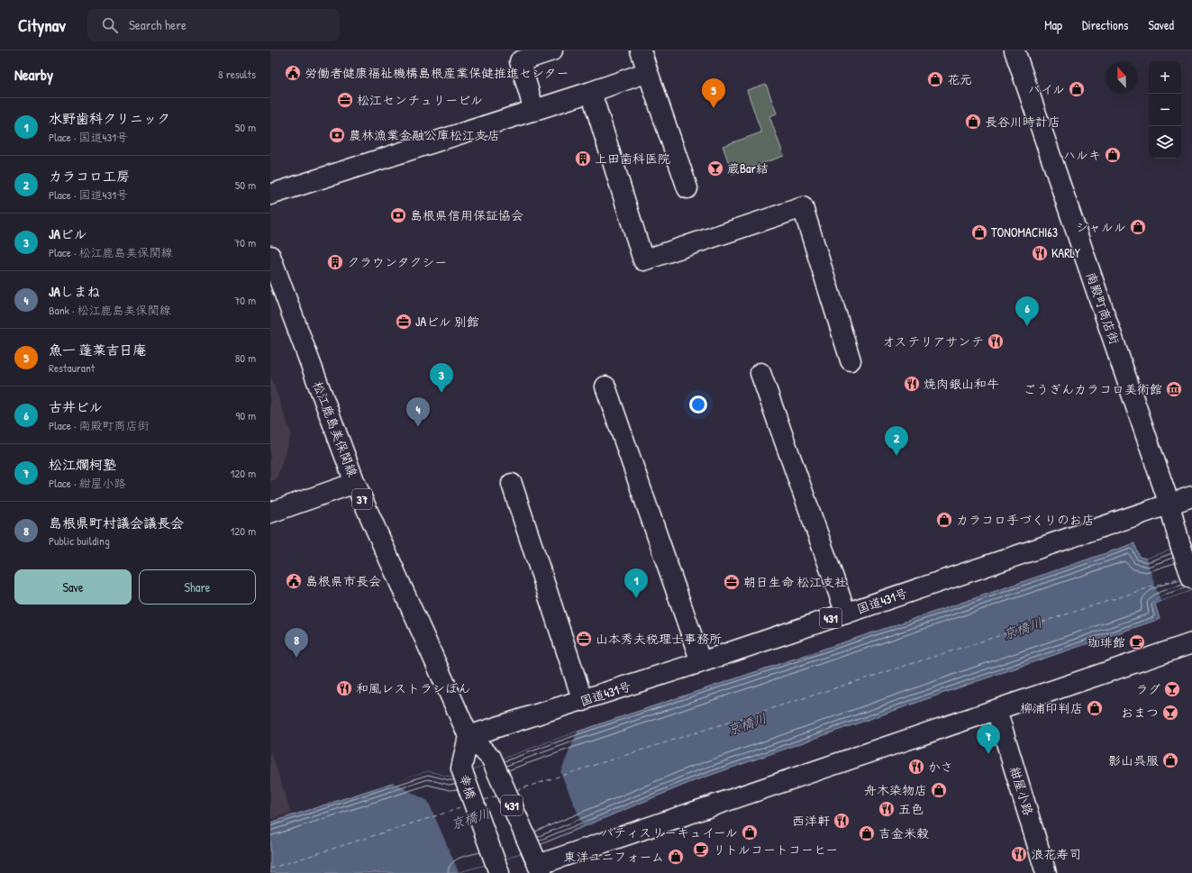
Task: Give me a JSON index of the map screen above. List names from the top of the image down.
{
  "streets": {
    "main road": [
      "南殿町商店街",
      "松江鹿島美保関線",
      "37",
      "国道431号",
      "431",
      "幸橋",
      "紺屋小路"
    ]
  },
  "crossings": [
    ["南殿町商店街", "国道431号"],
    ["松江鹿島美保関線", "国道431号"],
    ["松江鹿島美保関線", "431"],
    ["松江鹿島美保関線", "幸橋"],
    ["国道431号", "431"],
    ["国道431号", "幸橋"],
    ["431", "幸橋"]
  ],
  "water": ["京橋川"],
  "places": {
    "public building": ["労働者健康福祉機構島根産業保健推進センター", "島根県市長会"],
    "shop": [
      "花元",
      "パイル",
      "長谷川時計店",
      "ハルキ",
      "シャルル",
      "TONOMACHI63",
      "カラコロ手づくりのお店",
      "柳浦印判店",
      "影山呉服",
      "舟木染物店",
      "パティスリーキュイール",
      "吉金米穀",
      "東洋ユニフォーム"
    ],
    "office": [
      "松江センチュリービル",
      "JAビル 別館",
      "朝日生命 松江支社",
      "山本秀夫税理士事務所"
    ],
    "bank": ["農林漁業金融公庫松江支店", "島根県信用保証協会"],
    "building": ["上田歯科医院", "クラウンタクシー"],
    "bar": ["蔵Bar結", "ラグ", "おまつ"],
    "restaurant": [
      "KARLY",
      "オステリアサンテ",
      "焼肉銀山和牛",
      "和風レストランぼん",
      "かさ",
      "五色",
      "西洋軒",
      "浪花寿司"
    ],
    "museum": ["ごうぎんカラコロ美術館"],
    "cafe": ["珈琲館", "リトルコートコーヒー"]
  },
  "north": "top",
  "page": {
    "header": "Citynav",
    "search": "Search here",
    "nav": ["Map", "Directions", "Saved"],
    "heading": ["Nearby", "8 results"],
    "map_buttons": ["+", "−"],
    "pins": [
      "5",
      "6",
      "3",
      "4",
      "2",
      "1",
      "8",
      "7"
    ],
    "list": [
      {
        "mark": "1",
        "name": "水野歯科クリニック",
        "note": "Place · 国道431号",
        "value": "50 m"
      },
      {
        "mark": "2",
        "name": "カラコロ工房",
        "note": "Place · 国道431号",
        "value": "50 m"
      },
      {
        "mark": "3",
        "name": "JAビル",
        "note": "Place · 松江鹿島美保関線",
        "value": "70 m"
      },
      {
        "mark": "4",
        "name": "JAしまね",
        "note": "Bank · 松江鹿島美保関線",
        "value": "70 m"
      },
      {
        "mark": "5",
        "name": "魚一 蓬莱吉日庵",
        "note": "Restaurant",
        "value": "80 m"
      },
      {
        "mark": "6",
        "name": "古井ビル",
        "note": "Place · 南殿町商店街",
        "value": "90 m"
      },
      {
        "mark": "7",
        "name": "松江爛柯塾",
        "note": "Place · 紺屋小路",
        "value": "120 m"
      },
      {
        "mark": "8",
        "name": "島根県町村議会議長会",
        "note": "Public building",
        "value": "120 m"
      }
    ],
    "buttons": ["Save", "Share"]
  }
}
